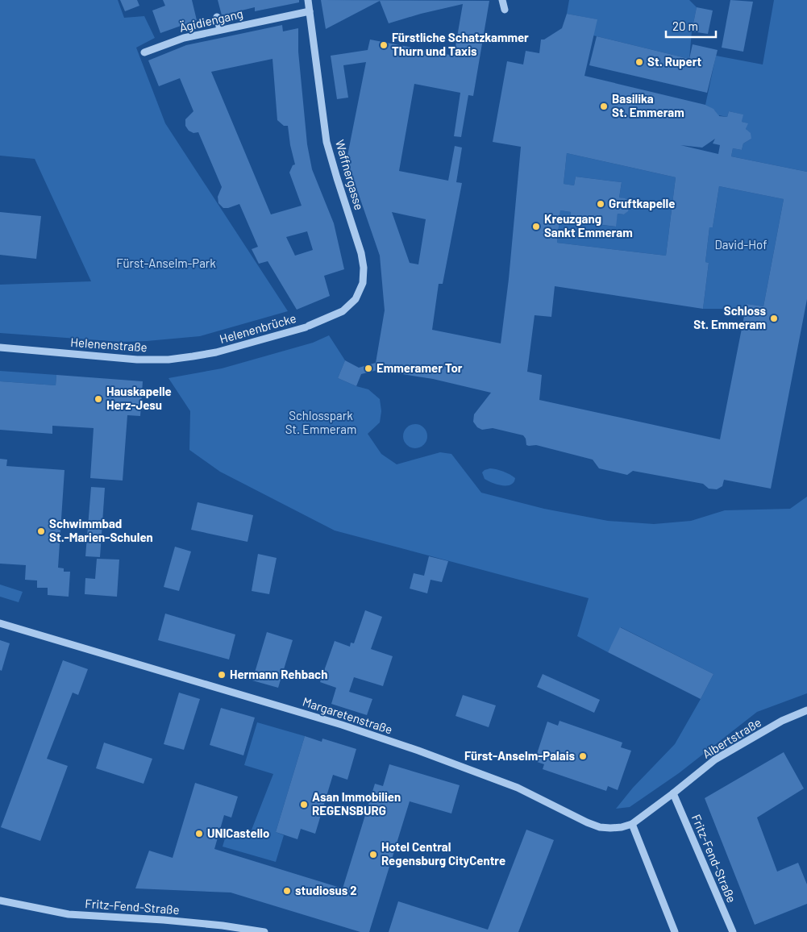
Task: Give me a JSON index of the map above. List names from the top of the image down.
{
  "streets": {
    "street": [
      "Ägidiengang",
      "Waffnergasse",
      "Helenenbrücke",
      "Helenenstraße",
      "Margaretenstraße",
      "Albertstraße",
      "Fritz-Fend-Straße"
    ]
  },
  "crossings": [
    ["Ägidiengang", "Waffnergasse"],
    ["Waffnergasse", "Helenenbrücke"],
    ["Helenenbrücke", "Helenenstraße"],
    ["Margaretenstraße", "Albertstraße"],
    ["Margaretenstraße", "Fritz-Fend-Straße"],
    ["Albertstraße", "Fritz-Fend-Straße"]
  ],
  "parks": ["David-Hof", "Fürst-Anselm-Park", "Schlosspark St. Emmeram"],
  "places": [
    "Fürstliche Schatzkammer Thurn und Taxis",
    "St. Rupert",
    "Basilika St. Emmeram",
    "Gruftkapelle",
    "Kreuzgang Sankt Emmeram",
    "Schloss St. Emmeram",
    "Emmeramer Tor",
    "Hauskapelle Herz-Jesu",
    "Schwimmbad St.-Marien-Schulen",
    "Hermann Rehbach",
    "Fürst-Anselm-Palais",
    "Asan Immobilien REGENSBURG",
    "UNICastello",
    "Hotel Central Regensburg CityCentre",
    "studiosus 2"
  ],
  "scale_bar": "20 m"
}
